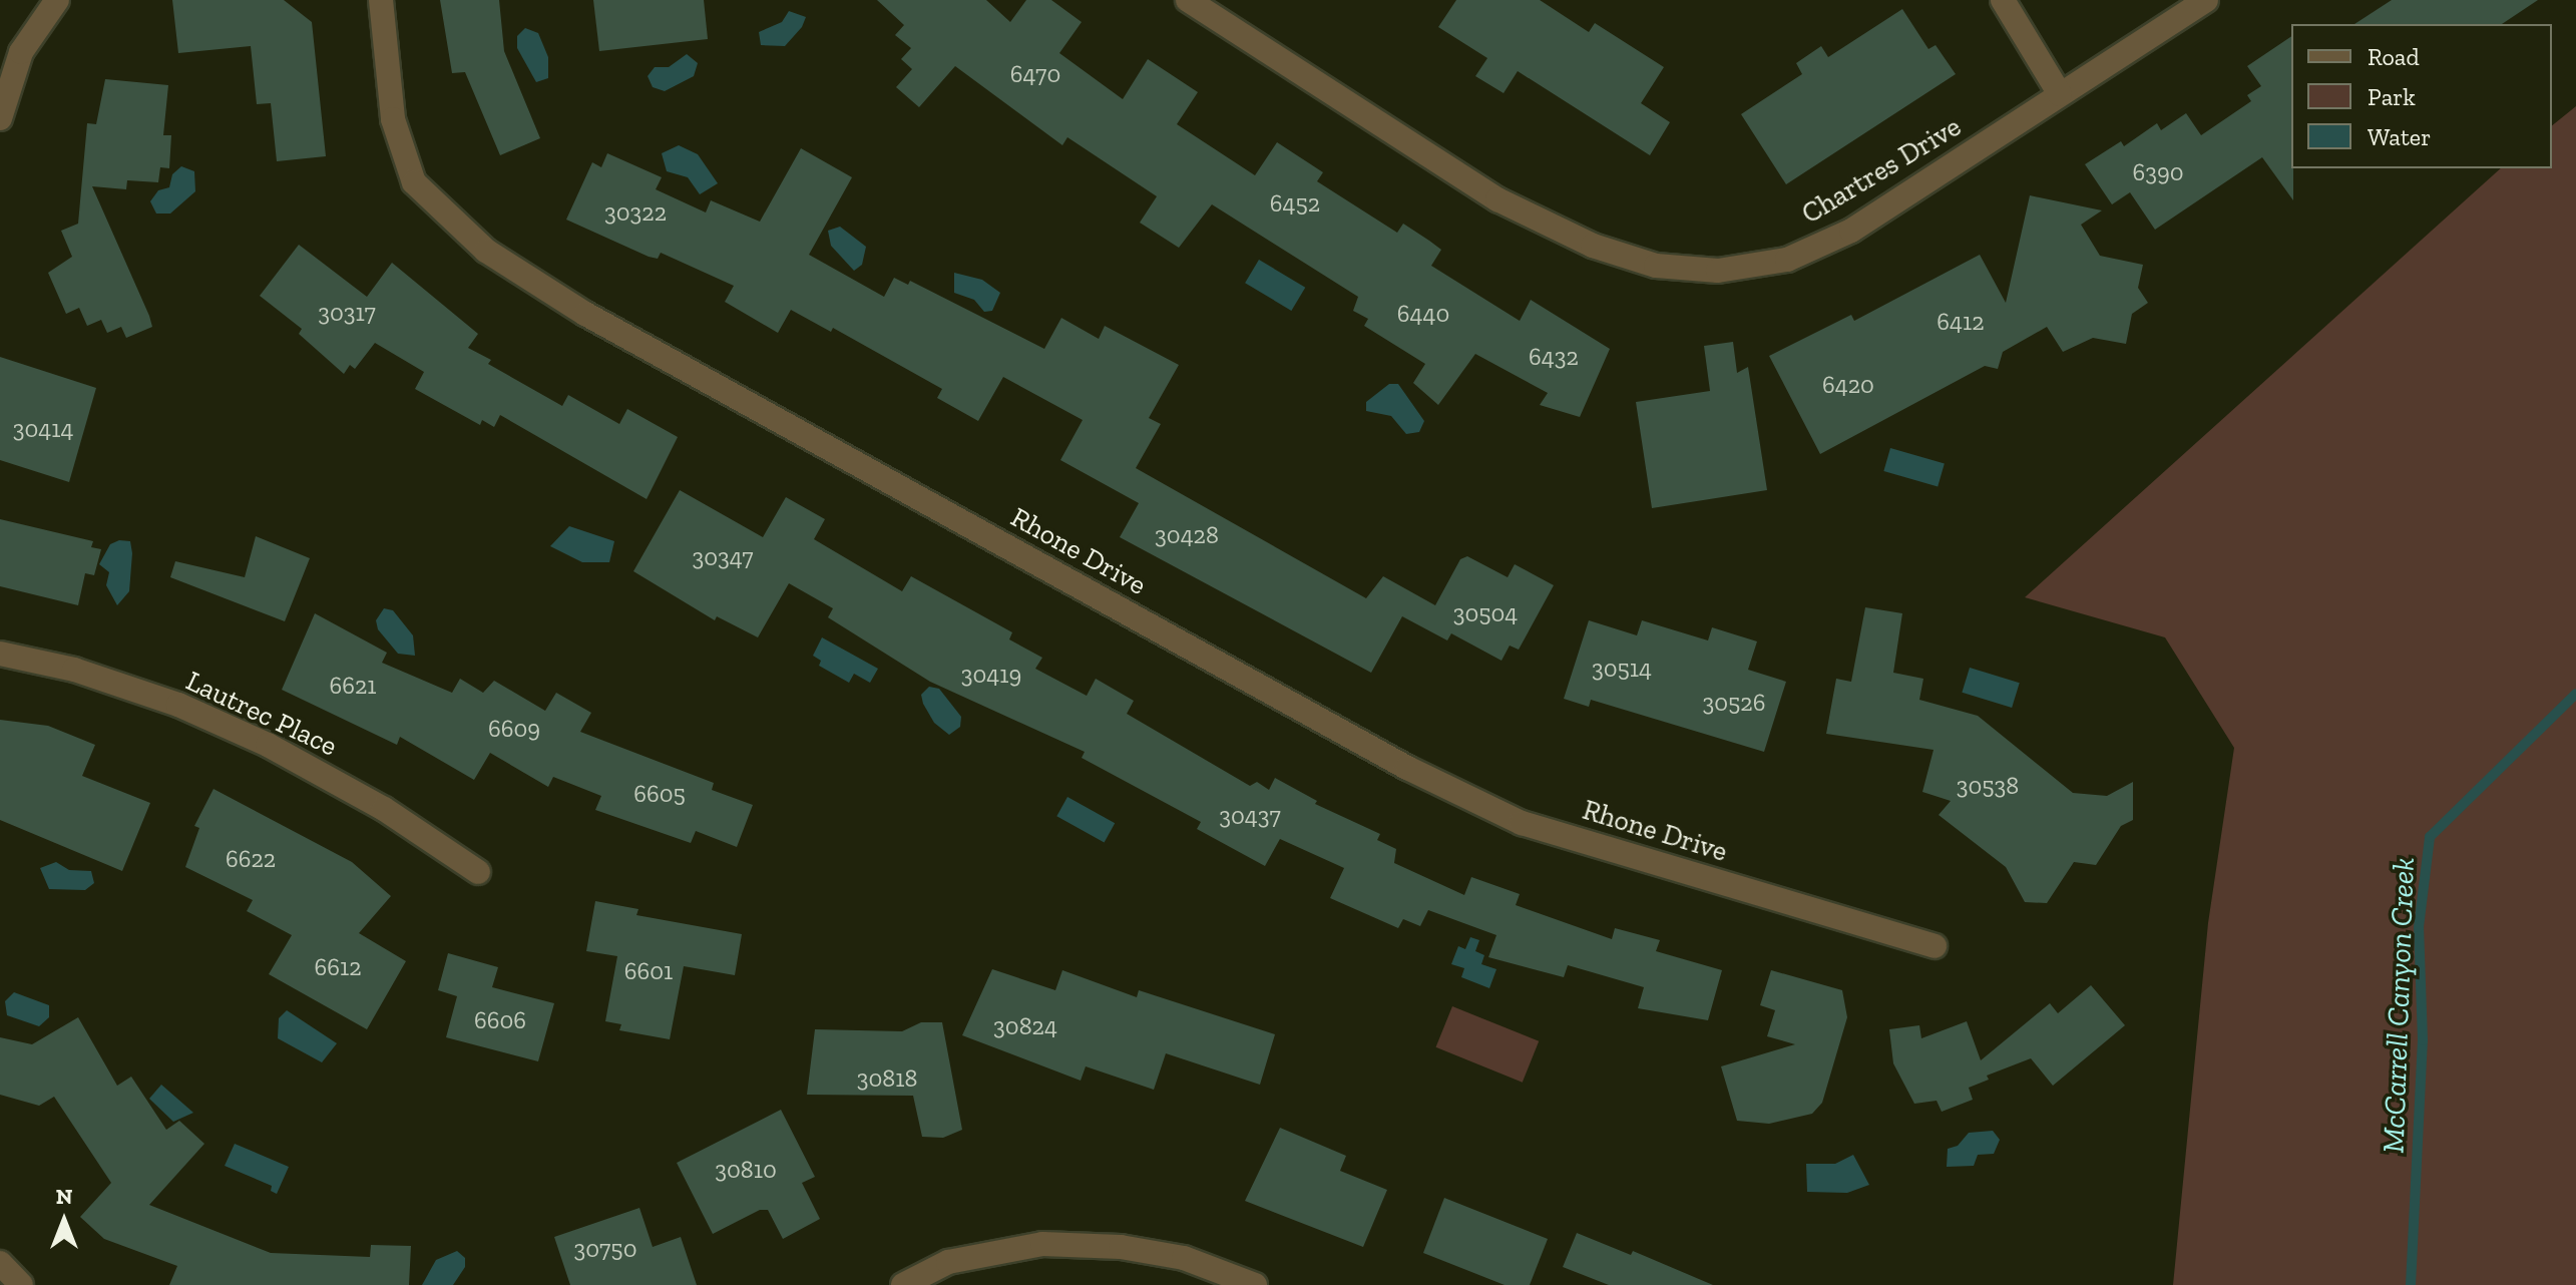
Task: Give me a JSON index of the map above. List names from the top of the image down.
{
  "streets": {
    "street": ["Chartres Drive", "Rhone Drive", "Lautrec Place"]
  },
  "water": ["McCarrell Canyon Creek"],
  "house_numbers": [
    "6470",
    "6390",
    "6452",
    "30322",
    "30317",
    "6440",
    "6412",
    "6432",
    "6420",
    "30414",
    "30428",
    "30347",
    "30504",
    "30514",
    "30419",
    "6621",
    "30526",
    "6609",
    "30538",
    "6605",
    "30437",
    "6622",
    "6612",
    "6601",
    "6606",
    "30824",
    "30818",
    "30810",
    "30750"
  ],
  "legend": ["Road", "Park", "Water"],
  "north": "top"
}
